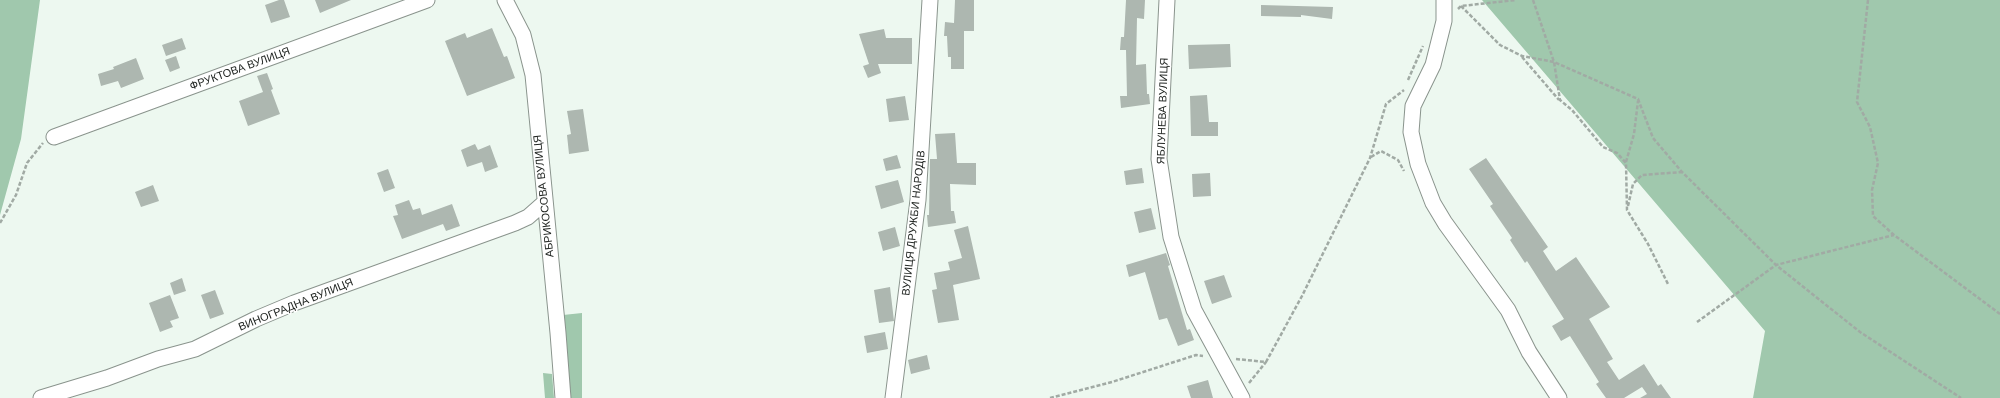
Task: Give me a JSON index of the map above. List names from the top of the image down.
{
  "streets": {
    "street": [
      "ФРУКТОВА ВУЛИЦЯ",
      "ЯБЛУНЕВА ВУЛИЦЯ",
      "АБРИКОСОВА ВУЛИЦЯ",
      "ВУЛИЦЯ ДРУЖБИ НАРОДІВ",
      "ВИНОГРАДНА ВУЛИЦЯ"
    ]
  },
  "crossings": [
    ["АБРИКОСОВА ВУЛИЦЯ", "ВИНОГРАДНА ВУЛИЦЯ"]
  ]
}
